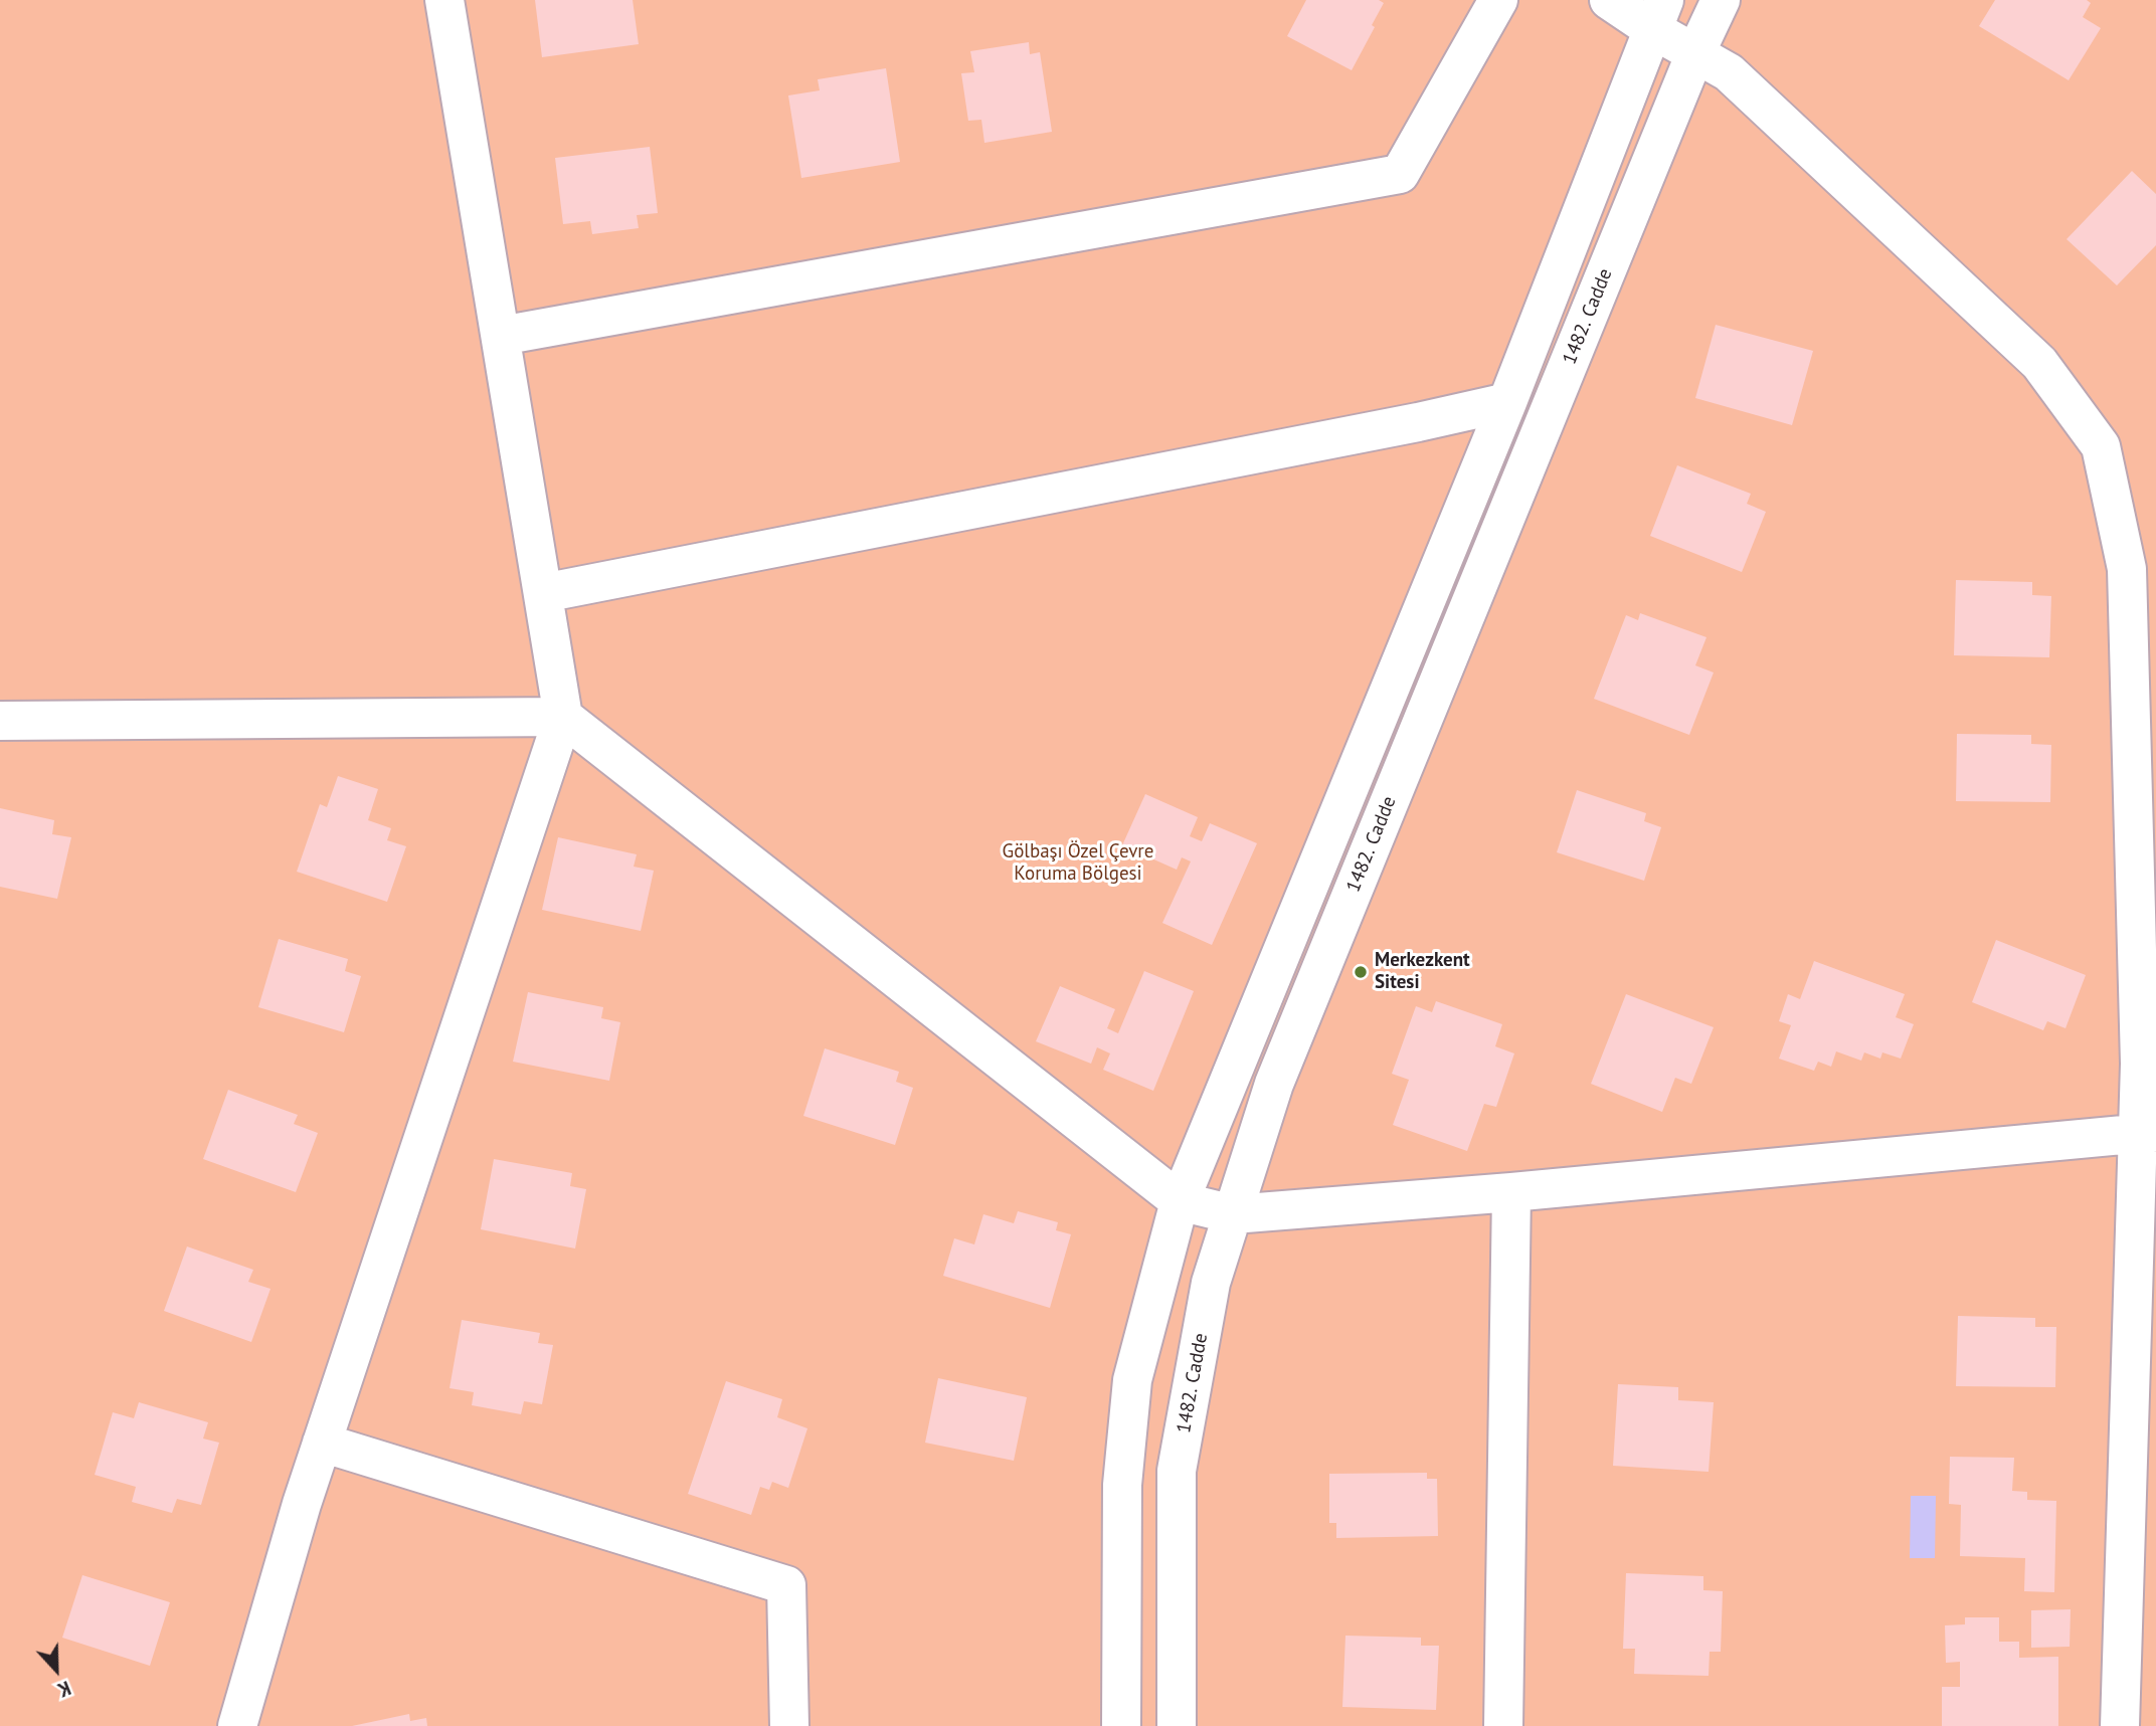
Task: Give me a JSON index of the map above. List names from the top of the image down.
{
  "streets": {
    "street": ["1482. Cadde"]
  },
  "parks": ["Gölbaşı Özel Çevre Koruma Bölgesi"],
  "places": ["Merkezkent Sitesi"],
  "north": "bottom"
}
